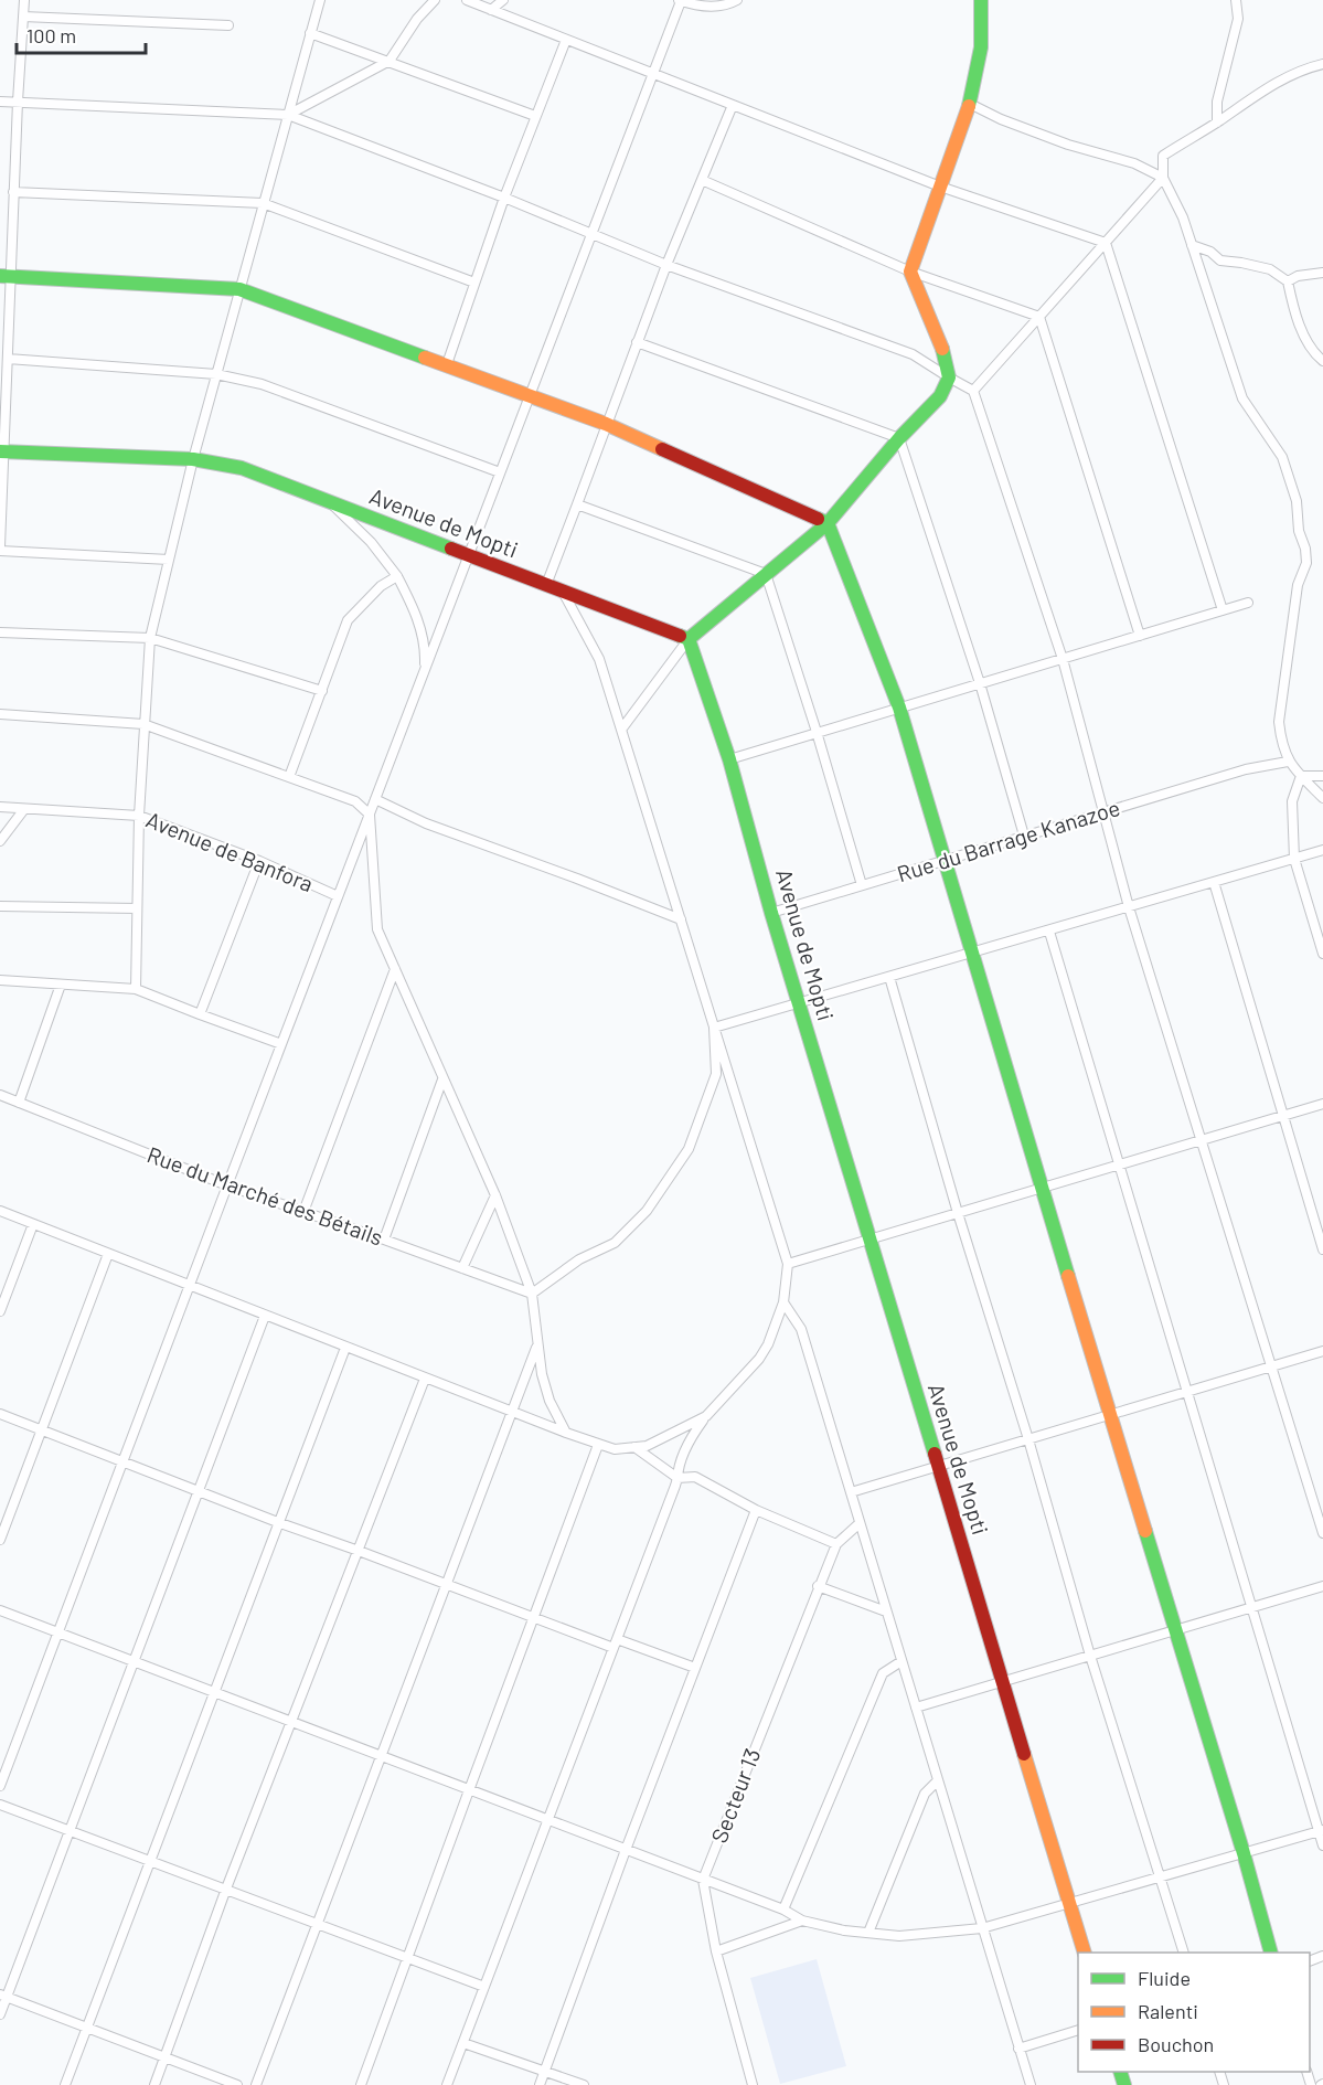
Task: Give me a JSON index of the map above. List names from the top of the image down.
{
  "streets": {
    "street": [
      "Avenue de Mopti",
      "Rue du Barrage Kanazoe",
      "Avenue de Banfora",
      "Rue du Marché des Bétails",
      "Secteur 13"
    ]
  },
  "crossings": [
    ["Avenue de Mopti", "Rue du Barrage Kanazoe"]
  ],
  "legend": ["Fluide", "Ralenti", "Bouchon"],
  "scale_bar": "100 m"
}
